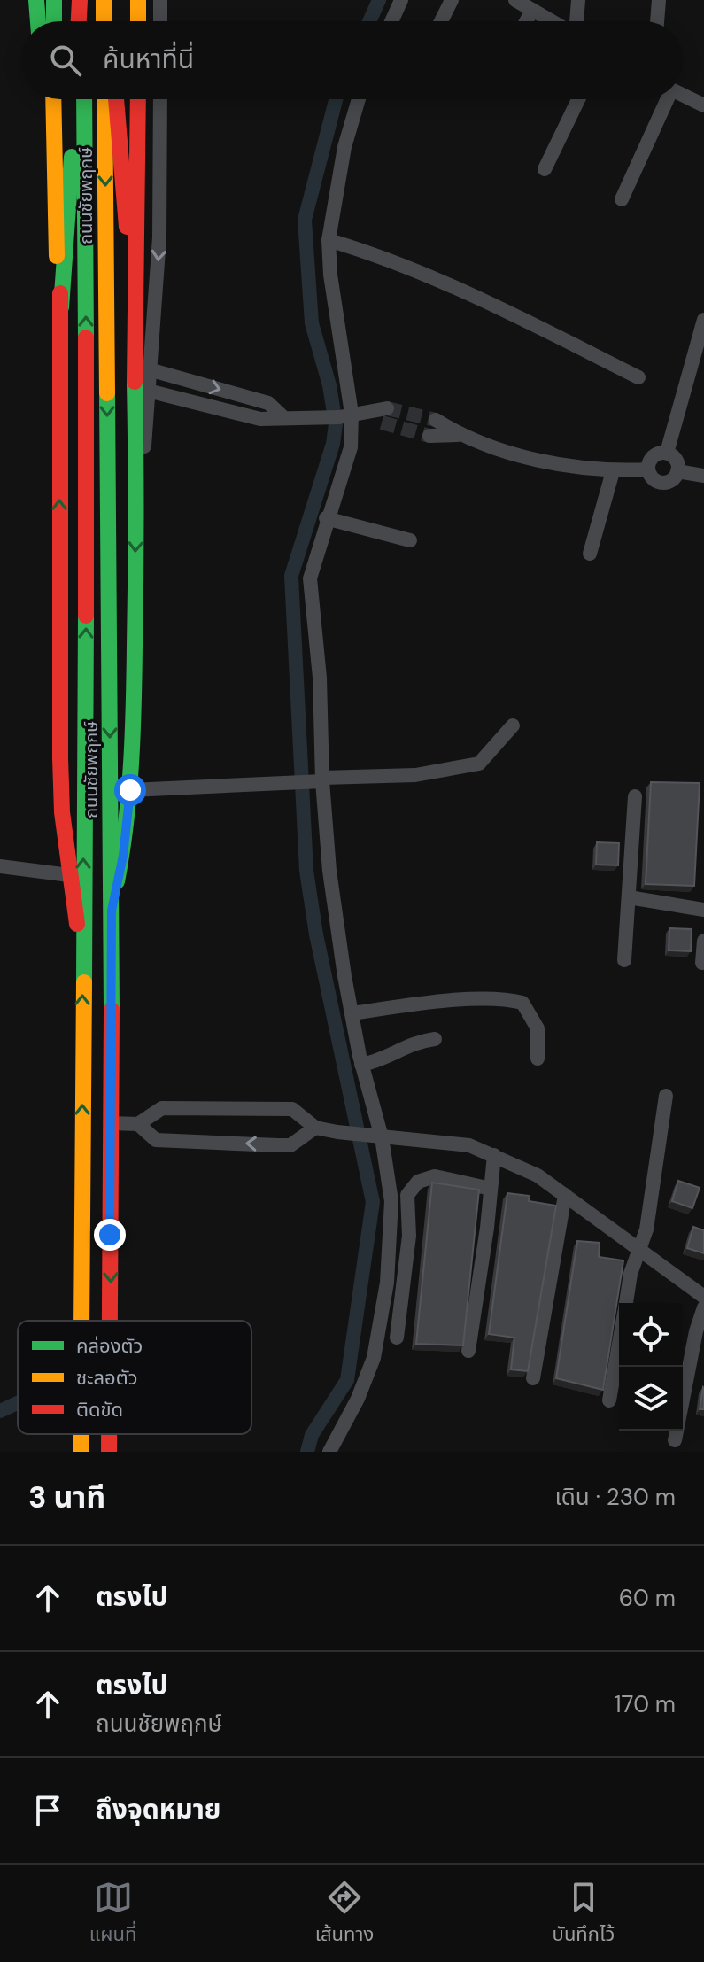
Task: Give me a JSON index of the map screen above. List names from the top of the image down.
{
  "streets": {
    "main road": ["ถนนชัยพฤกษ์"]
  },
  "legend": ["คล่องตัว", "ชะลอตัว", "ติดขัด"],
  "page": {
    "search": "ค้นหาที่นี่",
    "heading": ["3 นาที", "เดิน · 230 m"],
    "list": [
      ["ตรงไป", "60 m"],
      ["ตรงไป", "ถนนชัยพฤกษ์", "170 m"],
      "ถึงจุดหมาย"
    ],
    "nav": ["แผนที่", "เส้นทาง", "บันทึกไว้"]
  }
}
